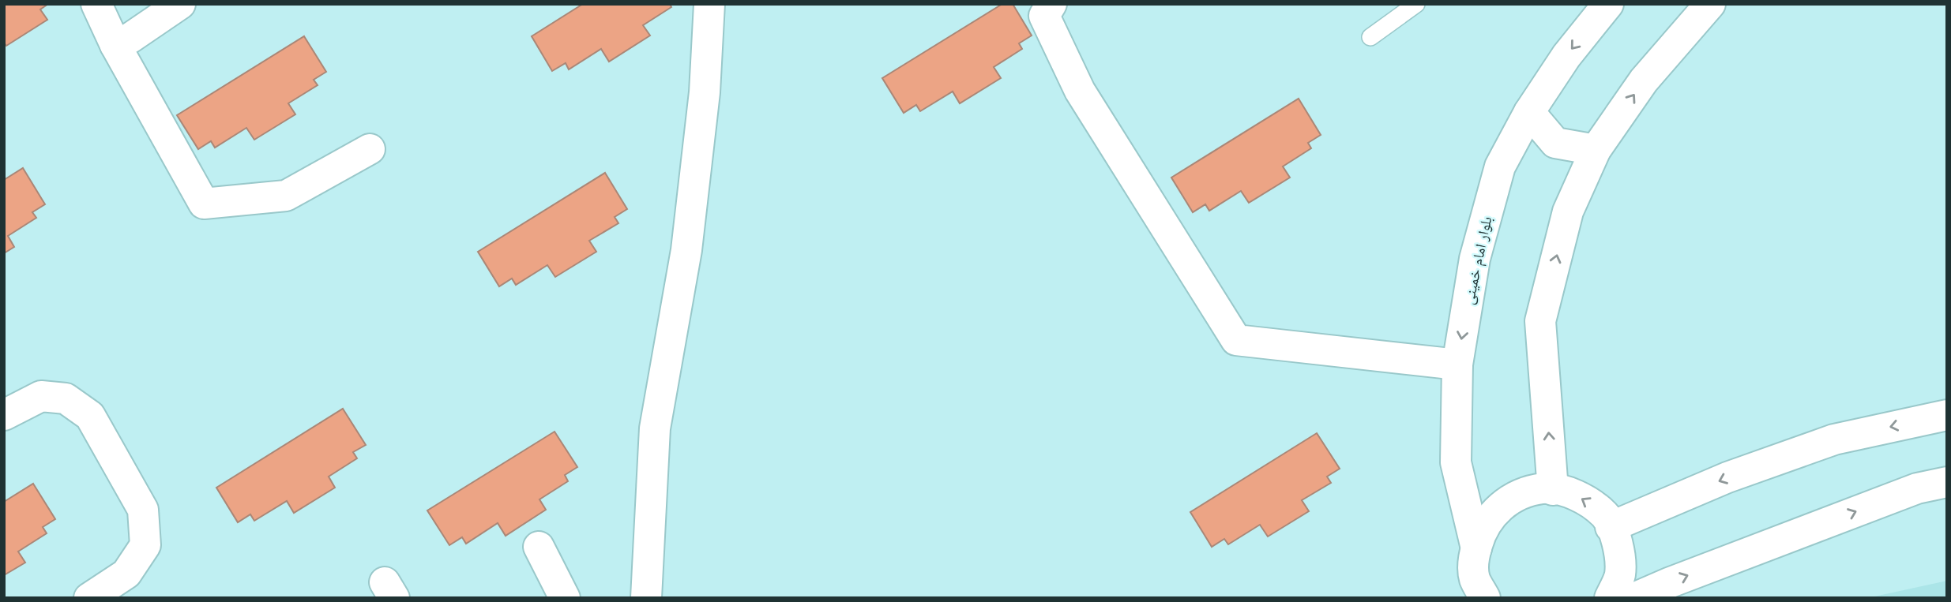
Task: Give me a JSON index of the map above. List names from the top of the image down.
{
  "streets": {
    "street": ["بلوار امام خمینی"]
  }
}
